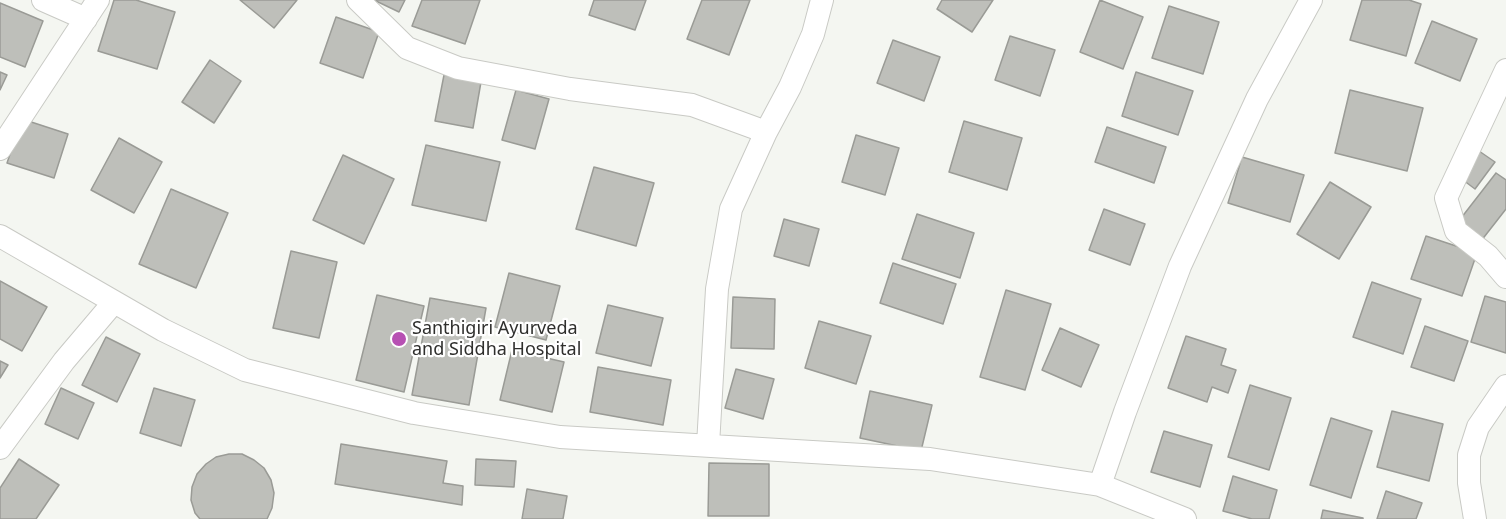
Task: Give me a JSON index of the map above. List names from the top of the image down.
{
  "places": ["Santhigiri Ayurveda and Siddha Hospital"]
}
